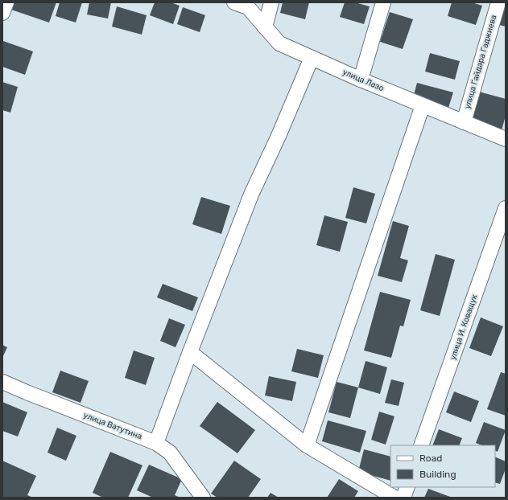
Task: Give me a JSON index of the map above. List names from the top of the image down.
{
  "streets": {
    "street": [
      "улица Гайдара Гаджиева",
      "улица Лазо",
      "улица И. Коващук",
      "улица Ватутина"
    ]
  },
  "crossings": [
    ["улица Гайдара Гаджиева", "улица Лазо"]
  ],
  "legend": ["Road", "Building"]
}
